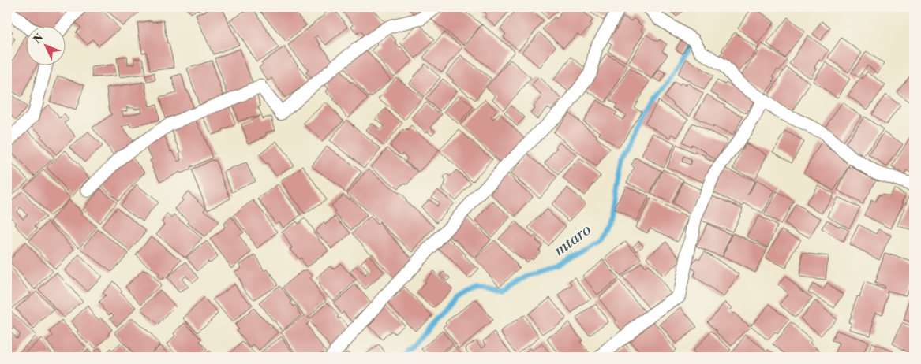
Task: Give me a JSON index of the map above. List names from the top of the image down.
{
  "water": ["mtaro"],
  "north": "top left"
}
